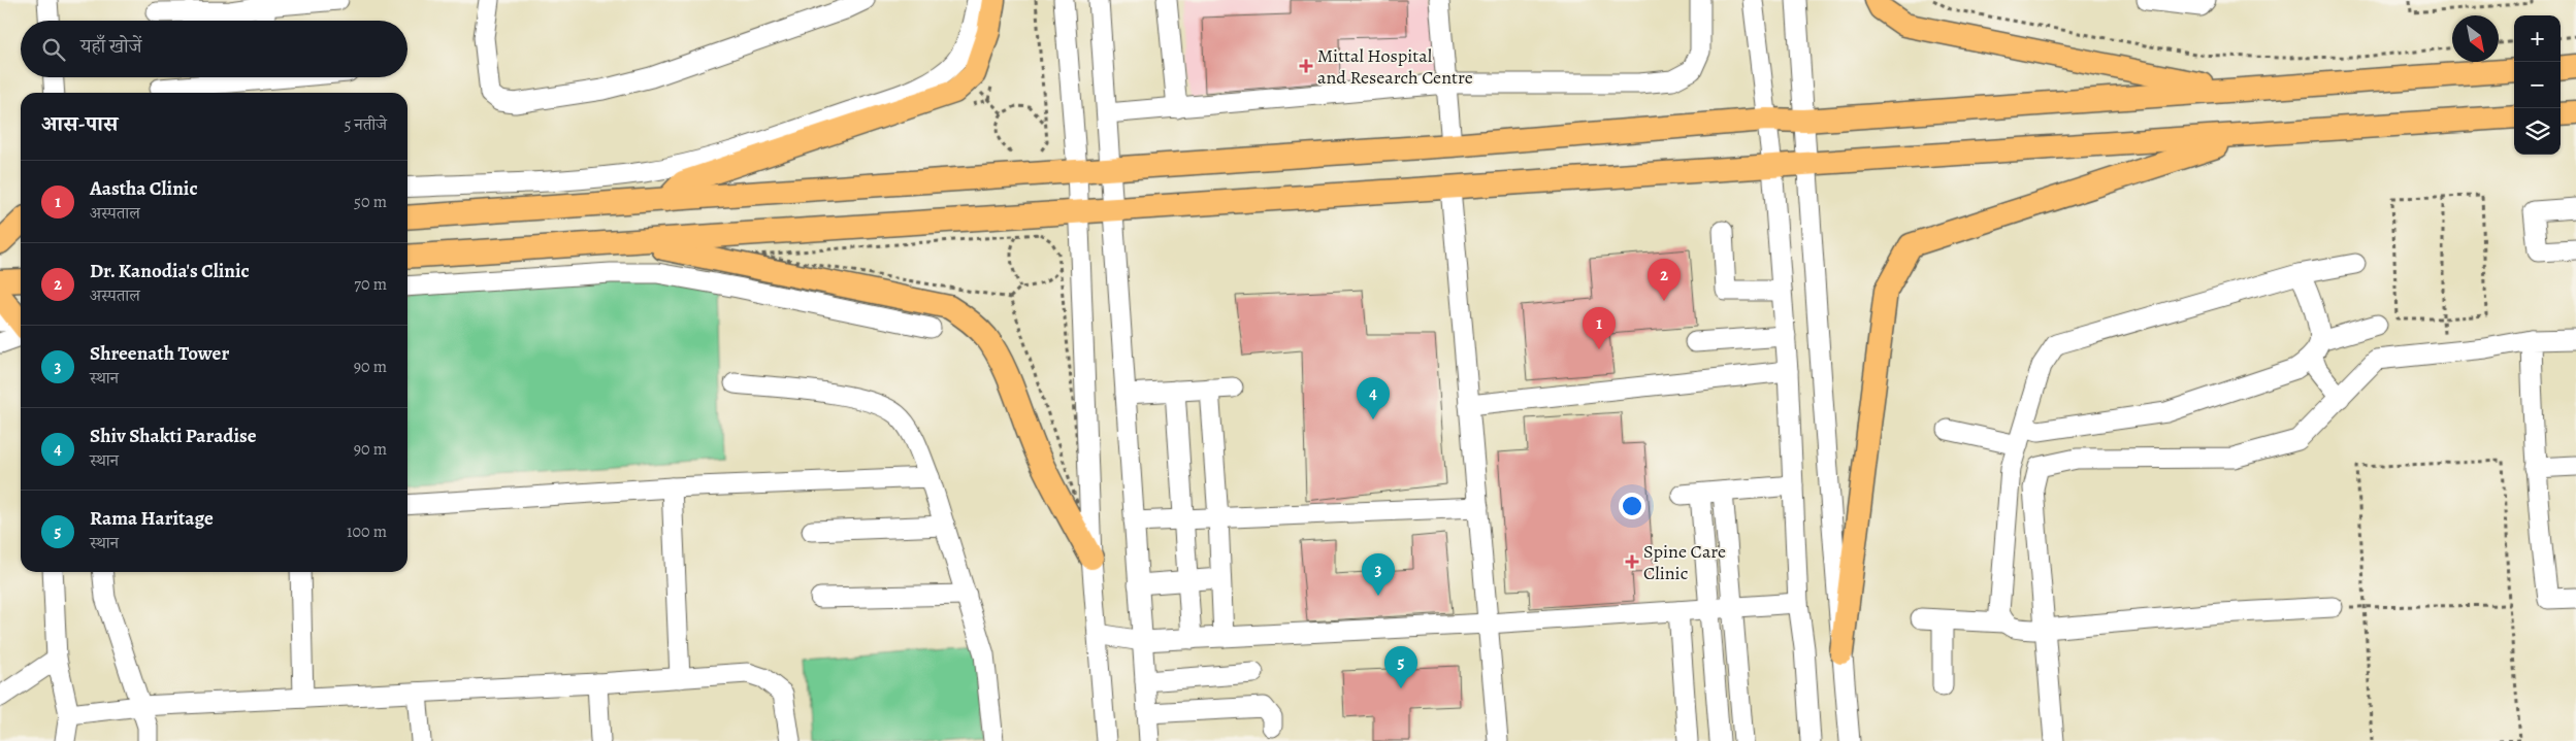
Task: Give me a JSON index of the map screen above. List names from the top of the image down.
{
  "places": {
    "health": ["Mittal Hospital and Research Centre", "Spine Care Clinic"]
  },
  "north": "bottom right",
  "page": {
    "map_buttons": ["+", "−"],
    "search": "यहाँ खोजें",
    "heading": ["आस-पास", "5 नतीजे"],
    "list": [
      {
        "mark": "1",
        "name": "Aastha Clinic",
        "note": "अस्पताल",
        "value": "50 m"
      },
      {
        "mark": "2",
        "name": "Dr. Kanodia's Clinic",
        "note": "अस्पताल",
        "value": "70 m"
      },
      {
        "mark": "3",
        "name": "Shreenath Tower",
        "note": "स्थान",
        "value": "90 m"
      },
      {
        "mark": "4",
        "name": "Shiv Shakti Paradise",
        "note": "स्थान",
        "value": "90 m"
      },
      {
        "mark": "5",
        "name": "Rama Haritage",
        "note": "स्थान",
        "value": "100 m"
      }
    ],
    "pins": [
      "2",
      "1",
      "4",
      "3",
      "5"
    ]
  }
}
